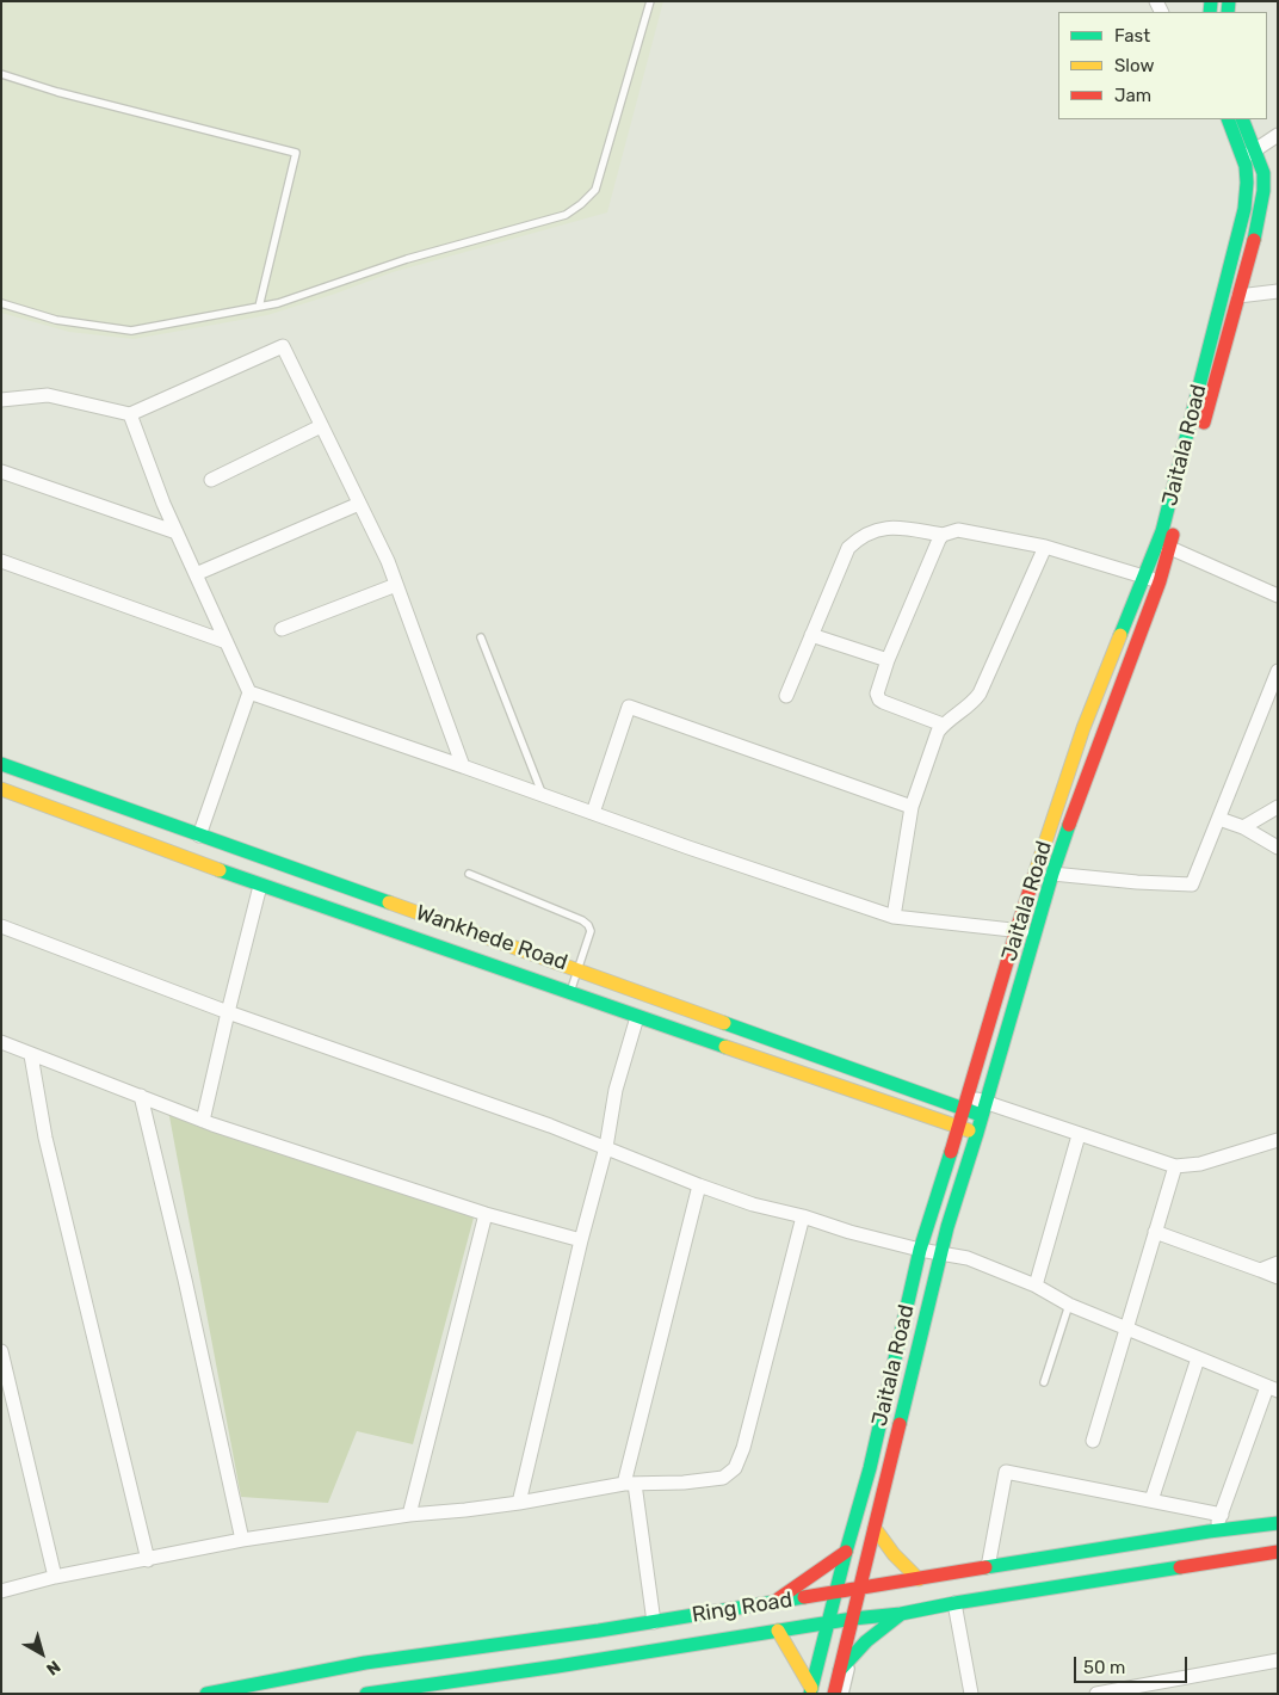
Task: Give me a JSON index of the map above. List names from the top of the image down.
{
  "streets": {
    "main road": ["Jaitala Road", "Wankhede Road", "Ring Road"]
  },
  "crossings": [
    ["Jaitala Road", "Wankhede Road"],
    ["Jaitala Road", "Ring Road"]
  ],
  "legend": ["Fast", "Slow", "Jam"],
  "scale_bar": "50 m",
  "north": "bottom right"
}
